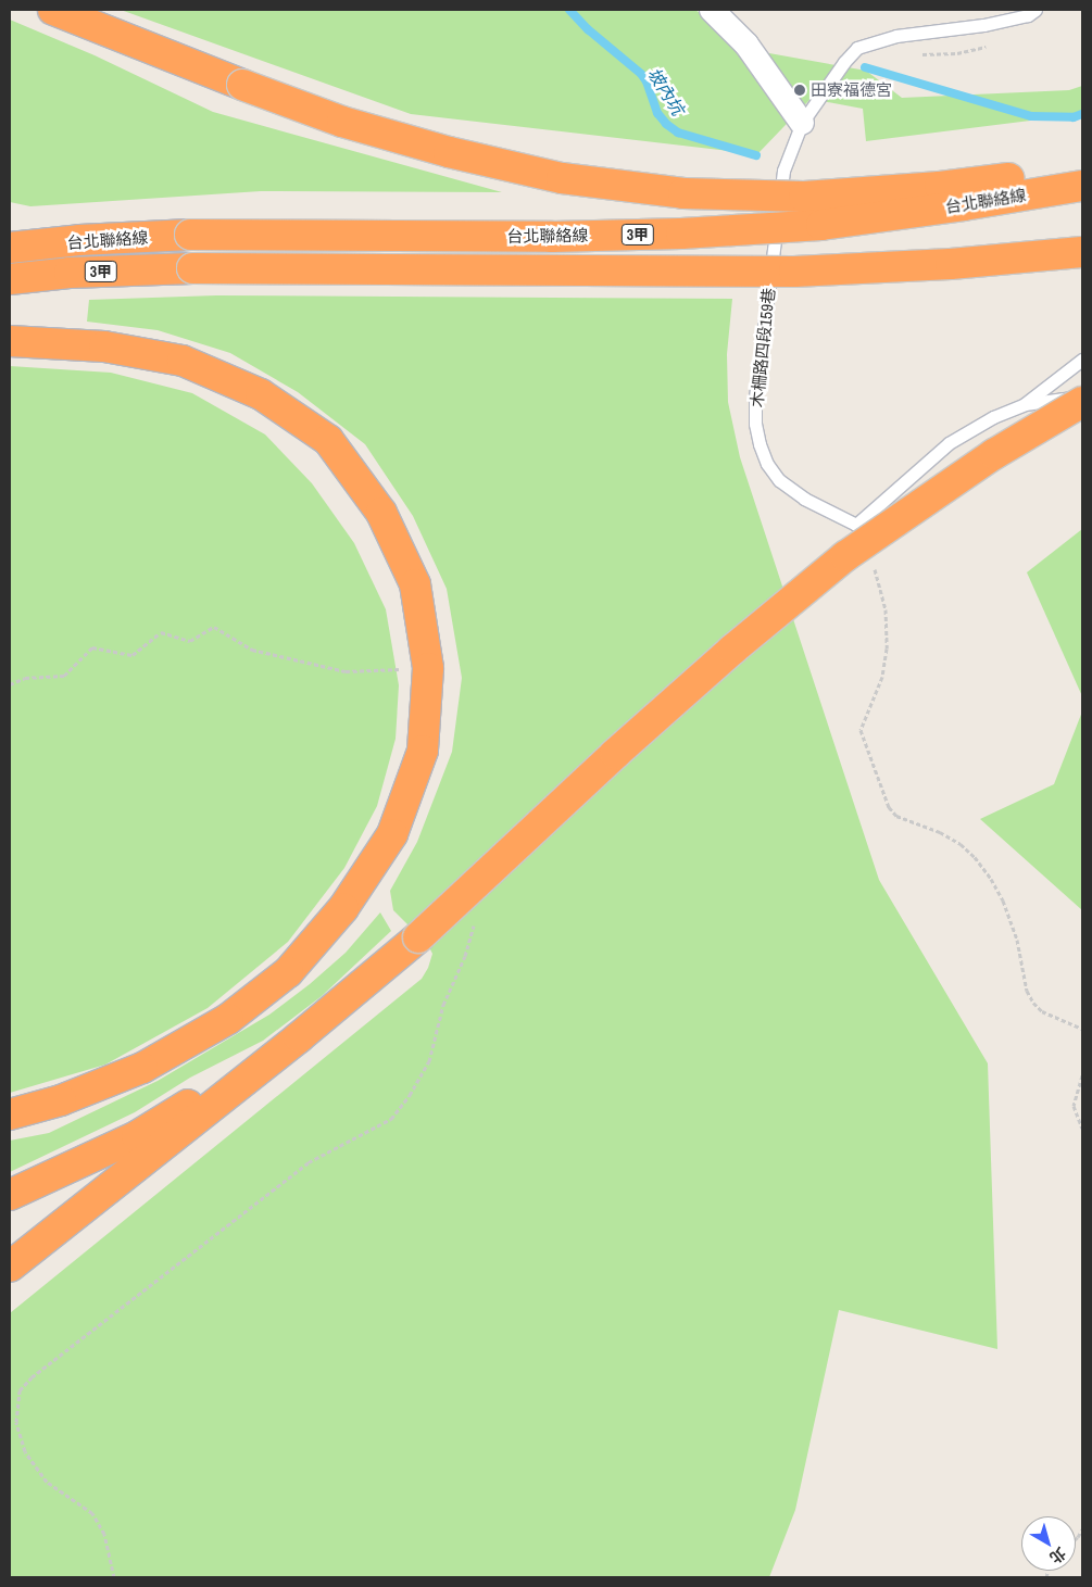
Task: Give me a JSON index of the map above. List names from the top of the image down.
{
  "streets": {
    "highway": ["台北聯絡線", "3甲"],
    "lane": ["木柵路四段159巷"]
  },
  "water": ["坡內坑"],
  "places": ["田寮福德宮"],
  "north": "bottom right"
}
